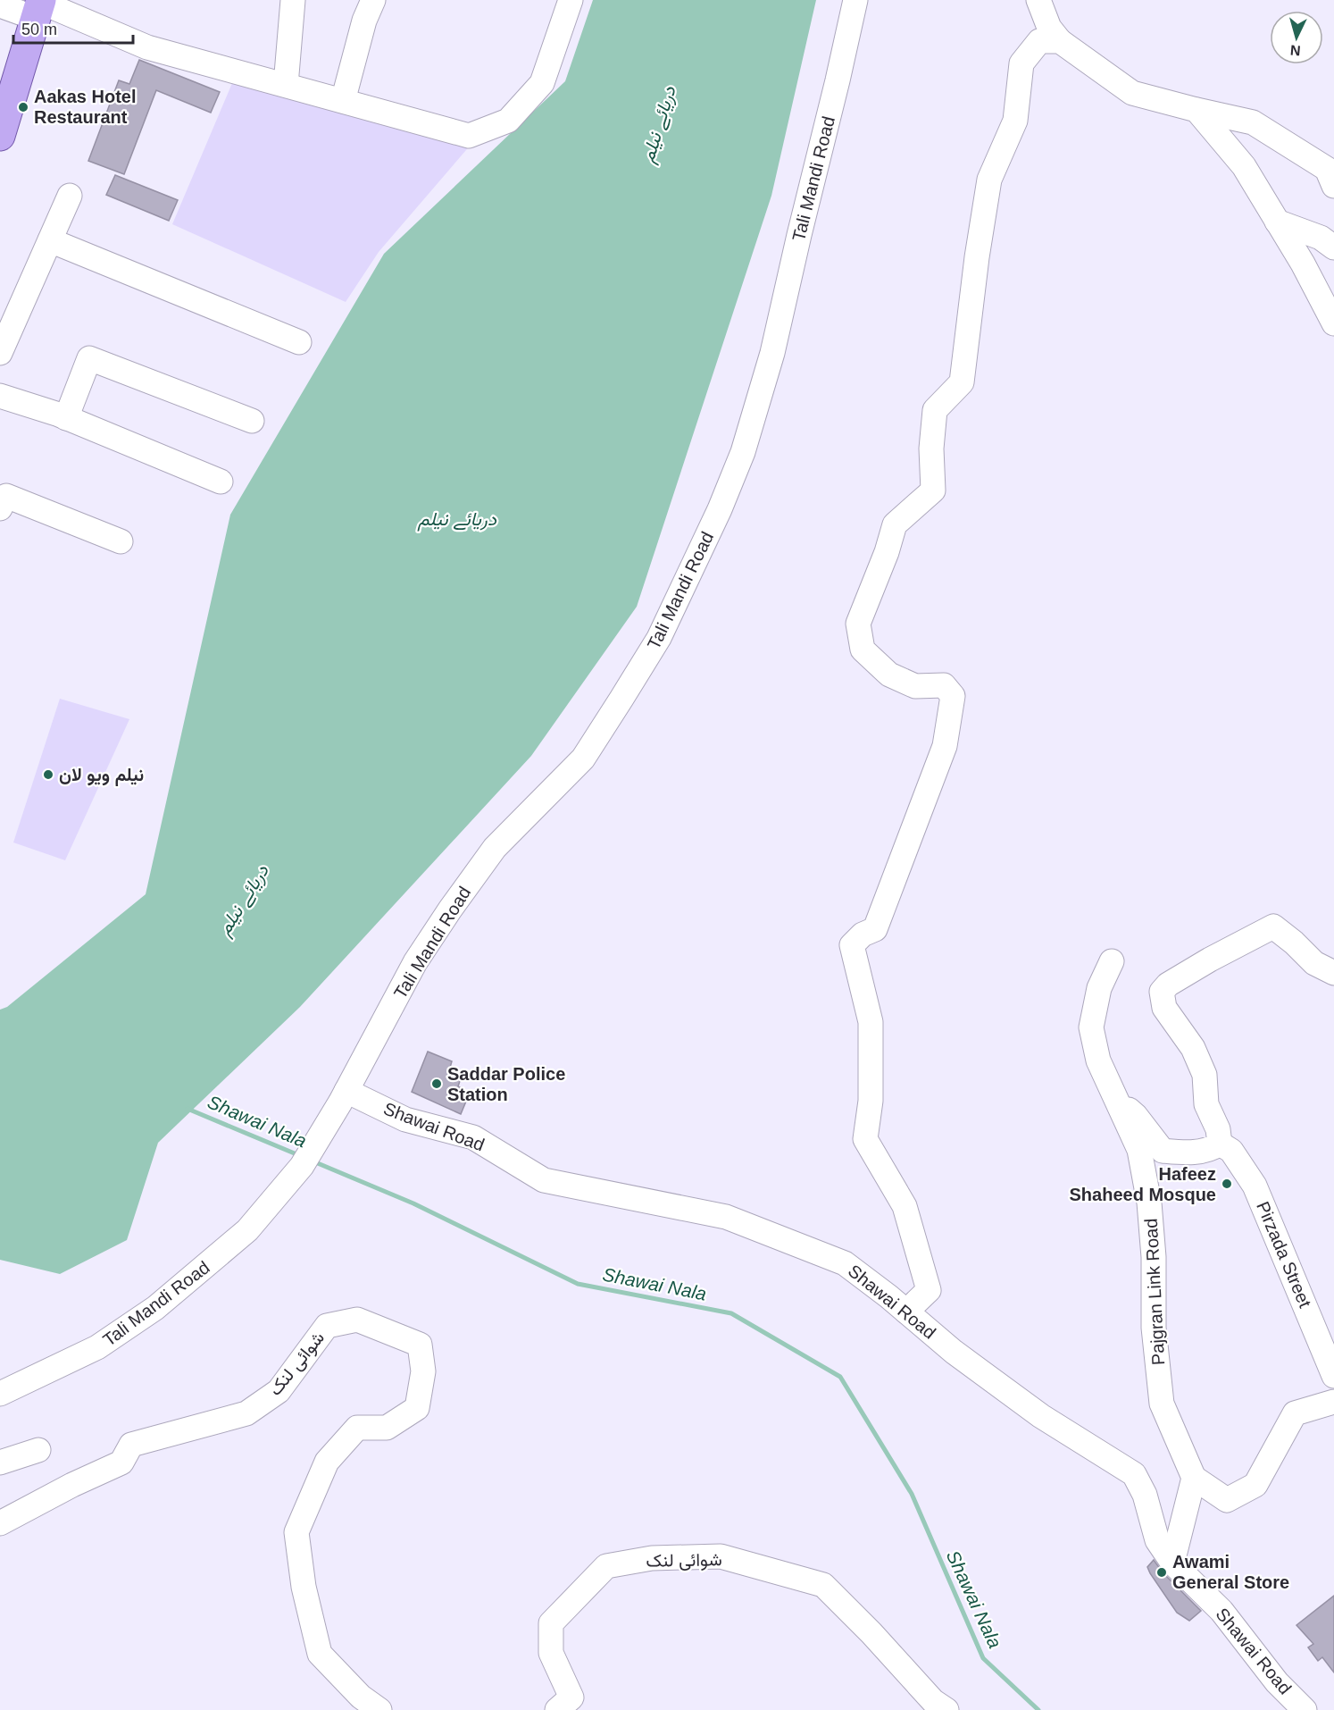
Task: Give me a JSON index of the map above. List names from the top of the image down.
{
  "streets": {
    "street": [
      "Tali Mandi Road",
      "Shawai Road",
      "Pirzada Street",
      "Pajgran Link Road",
      "شوائی لنک"
    ]
  },
  "crossings": [
    ["Tali Mandi Road", "Shawai Road"]
  ],
  "water": ["دریائے نیلم", "Shawai Nala"],
  "places": [
    "Aakas Hotel Restaurant",
    "نیلم ویو لان",
    "Saddar Police Station",
    "Hafeez Shaheed Mosque",
    "Awami General Store"
  ],
  "scale_bar": "50 m",
  "north": "bottom"
}
